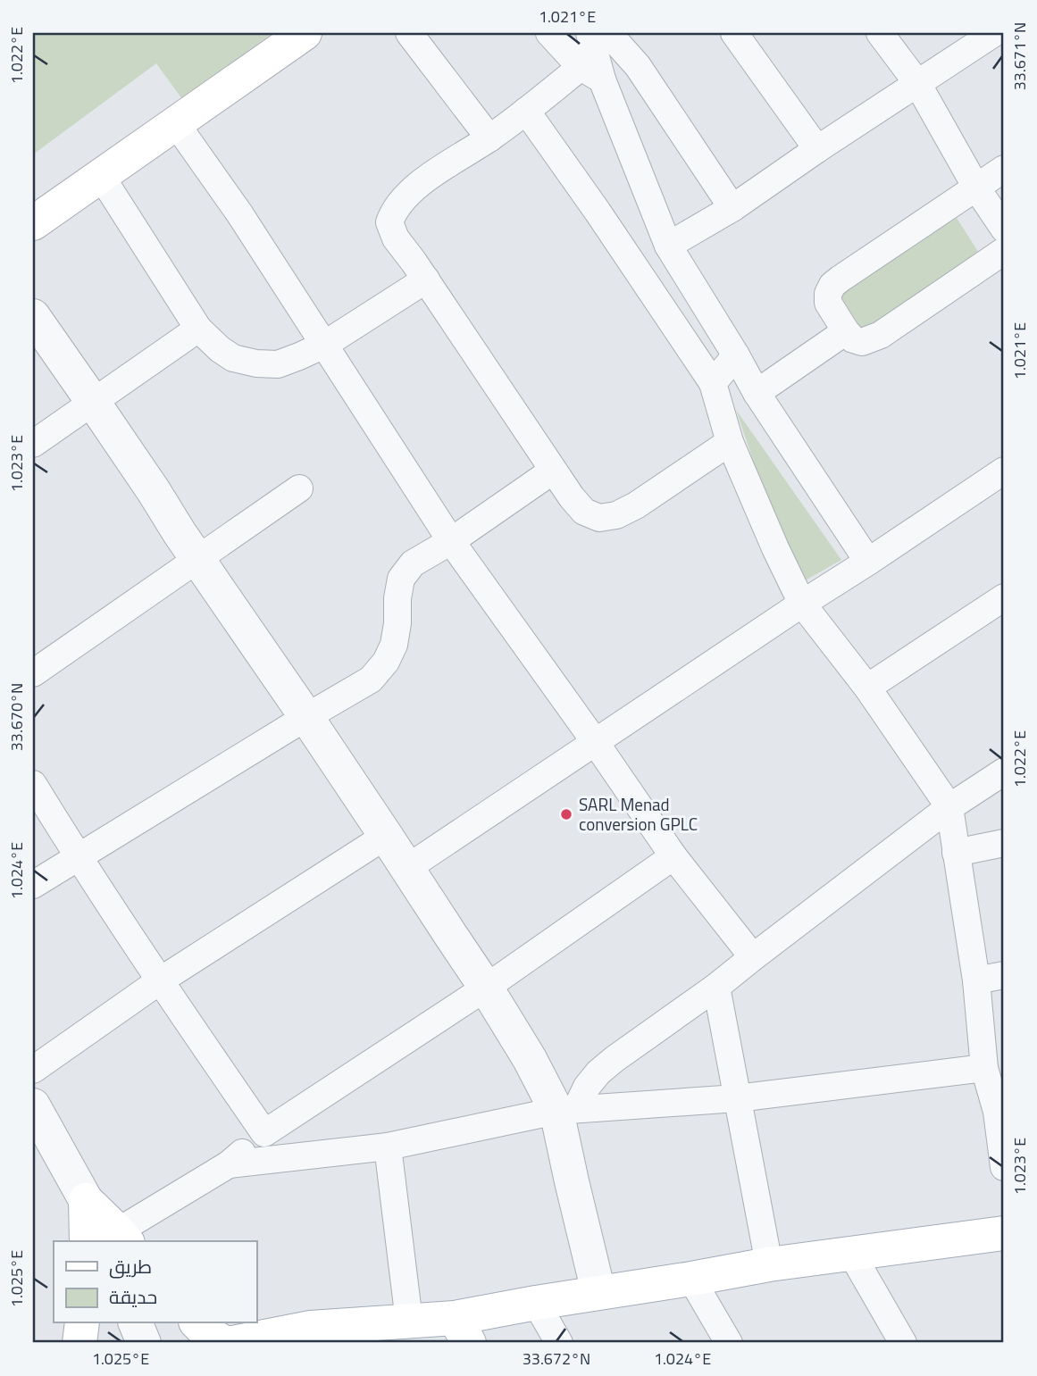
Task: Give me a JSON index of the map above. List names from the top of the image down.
{
  "places": ["SARL Menad conversion GPLC"],
  "legend": ["طريق", "حديقة"],
  "coordinates": [
    "1.021°E",
    "1.022°E",
    "33.671°N",
    "1.023°E",
    "33.670°N",
    "1.024°E",
    "1.025°E",
    "33.672°N"
  ]
}
